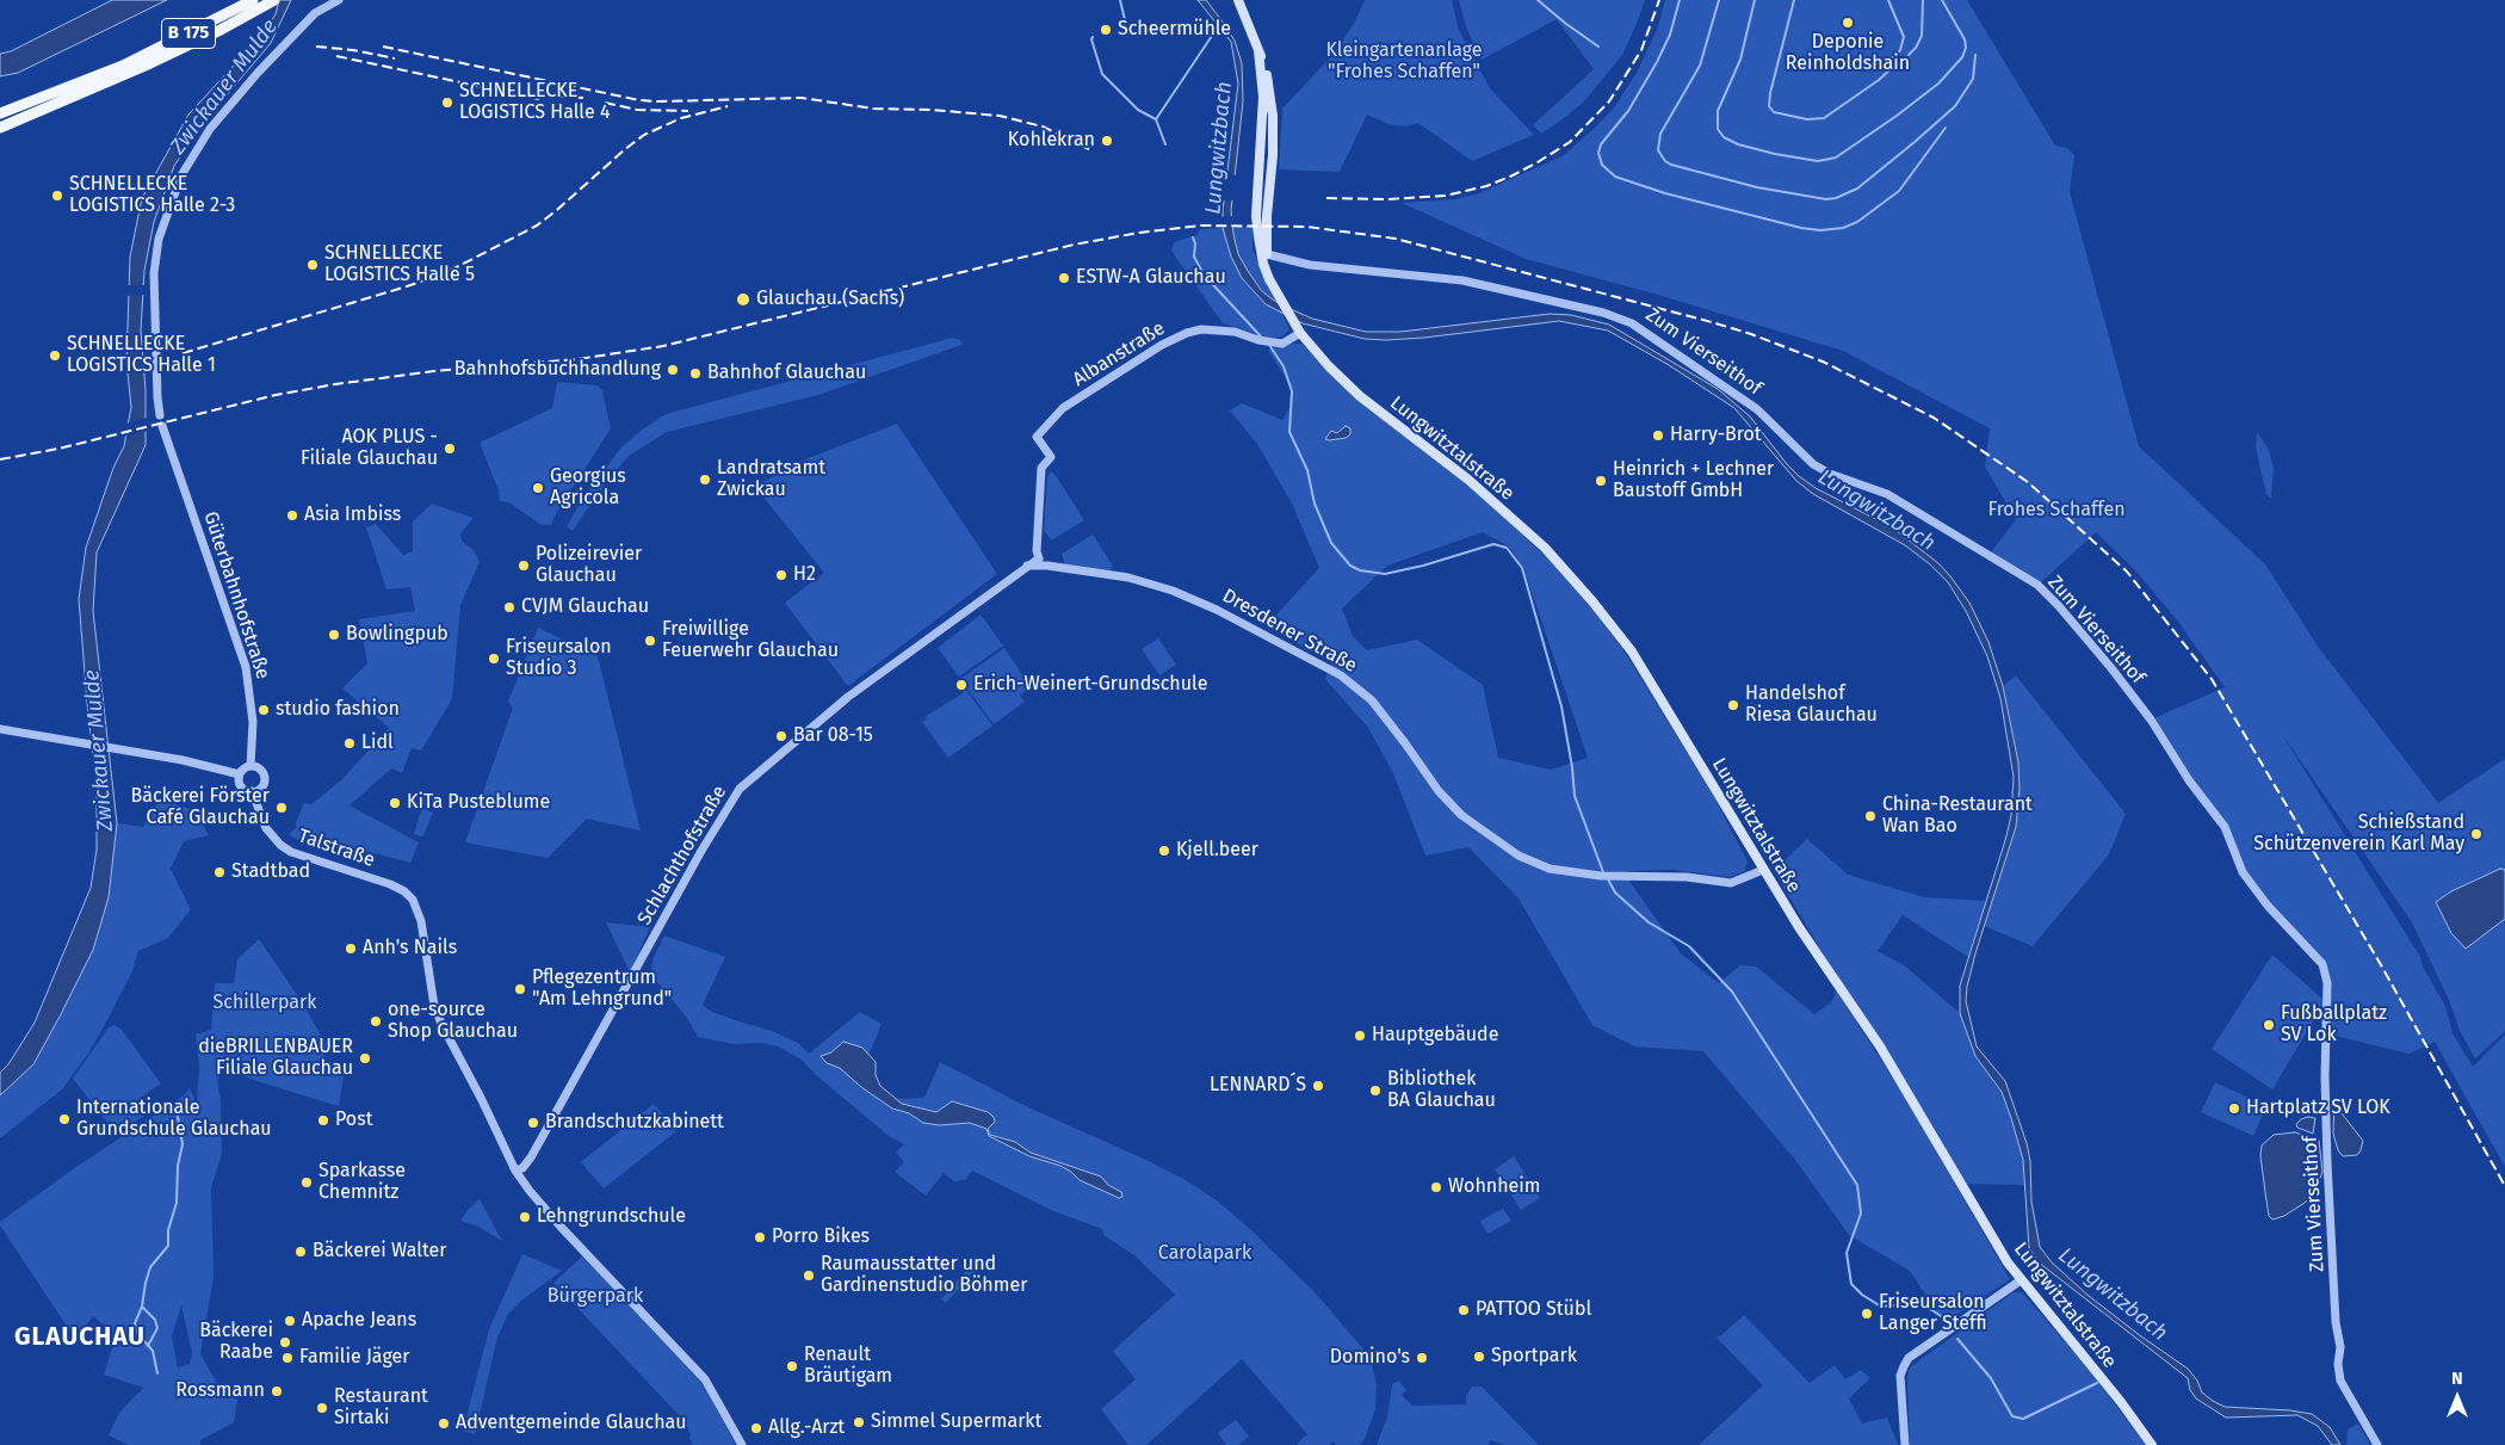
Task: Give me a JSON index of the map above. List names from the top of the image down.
{
  "streets": {
    "main road": ["B 175", "Lungwitztalstraße"],
    "street": [
      "Zum Vierseithof",
      "Albanstraße",
      "Güterbahnhofstraße",
      "Dresdener Straße",
      "Talstraße",
      "Schlachthofstraße"
    ]
  },
  "crossings": [
    ["Zum Vierseithof", "Lungwitztalstraße"],
    ["Albanstraße", "Lungwitztalstraße"],
    ["Albanstraße", "Schlachthofstraße"],
    ["Lungwitztalstraße", "Dresdener Straße"],
    ["Güterbahnhofstraße", "Talstraße"],
    ["Dresdener Straße", "Schlachthofstraße"],
    ["Talstraße", "Schlachthofstraße"]
  ],
  "districts": ["GLAUCHAU"],
  "water": ["Zwickauer Mulde", "Lungwitzbach"],
  "parks": [
    "Kleingartenanlage \"Frohes Schaffen\"",
    "Frohes Schaffen",
    "Schillerpark",
    "Carolapark",
    "Bürgerpark"
  ],
  "places": [
    "Deponie Reinholdshain",
    "Scheermühle",
    "SCHNELLECKE LOGISTICS Halle 4",
    "Kohlekran",
    "SCHNELLECKE LOGISTICS Halle 2-3",
    "SCHNELLECKE LOGISTICS Halle 5",
    "ESTW-A Glauchau",
    "Glauchau (Sachs)",
    "SCHNELLECKE LOGISTICS Halle 1",
    "Bahnhofsbuchhandlung",
    "Bahnhof Glauchau",
    "Harry-Brot",
    "AOK PLUS - Filiale Glauchau",
    "Landratsamt Zwickau",
    "Heinrich + Lechner Baustoff GmbH",
    "Georgius Agricola",
    "Asia Imbiss",
    "Polizeirevier Glauchau",
    "H2",
    "CVJM Glauchau",
    "Bowlingpub",
    "Freiwillige Feuerwehr Glauchau",
    "Friseursalon Studio 3",
    "Erich-Weinert-Grundschule",
    "Handelshof Riesa Glauchau",
    "studio fashion",
    "Bar 08-15",
    "Lidl",
    "KiTa Pusteblume",
    "Bäckerei Förster Café Glauchau",
    "China-Restaurant Wan Bao",
    "Schießstand Schützenverein Karl May",
    "Kjell.beer",
    "Stadtbad",
    "Anh's Nails",
    "Pflegezentrum \"Am Lehngrund\"",
    "one-source Shop Glauchau",
    "Fußballplatz SV Lok",
    "Hauptgebäude",
    "dieBRILLENBAUER Filiale Glauchau",
    "LENNARD´S",
    "Bibliothek BA Glauchau",
    "Hartplatz SV LOK",
    "Internationale Grundschule Glauchau",
    "Post",
    "Brandschutzkabinett",
    "Sparkasse Chemnitz",
    "Wohnheim",
    "Lehngrundschule",
    "Porro Bikes",
    "Bäckerei Walter",
    "Raumausstatter und Gardinenstudio Böhmer",
    "PATTOO Stübl",
    "Friseursalon Langer Steffi",
    "Apache Jeans",
    "Bäckerei Raabe",
    "Sportpark",
    "Familie Jäger",
    "Domino's",
    "Renault Bräutigam",
    "Rossmann",
    "Restaurant Sirtaki",
    "Simmel Supermarkt",
    "Adventgemeinde Glauchau",
    "Allg.-Arzt"
  ],
  "north": "top"
}
